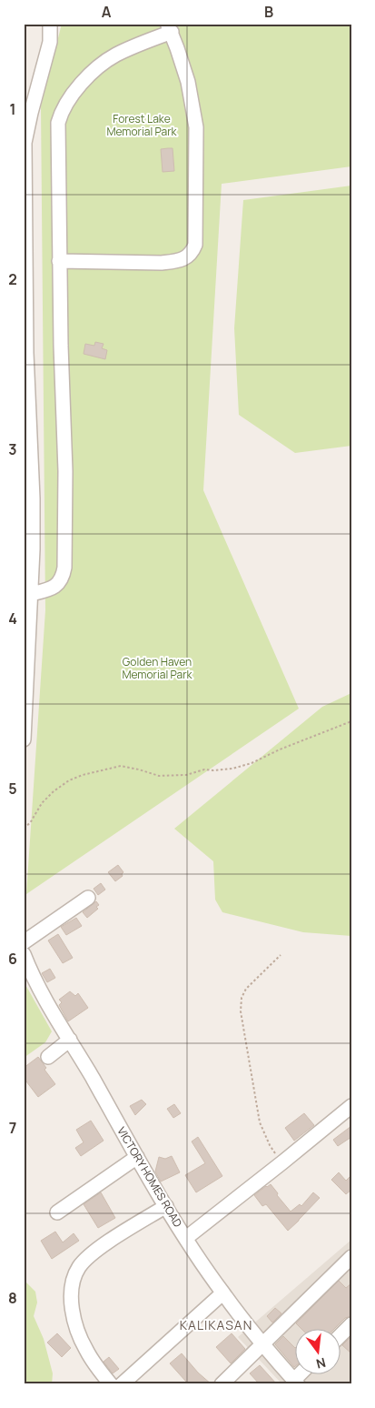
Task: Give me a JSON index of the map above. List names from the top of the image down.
{
  "streets": {
    "street": ["VICTORY HOMES ROAD"]
  },
  "districts": ["KALIKASAN"],
  "parks": ["Forest Lake Memorial Park", "Golden Haven Memorial Park"],
  "north": "bottom",
  "grid": {
    "columns": ["A", "B"],
    "rows": [
      "1",
      "2",
      "3",
      "4",
      "5",
      "6",
      "7",
      "8"
    ]
  }
}
